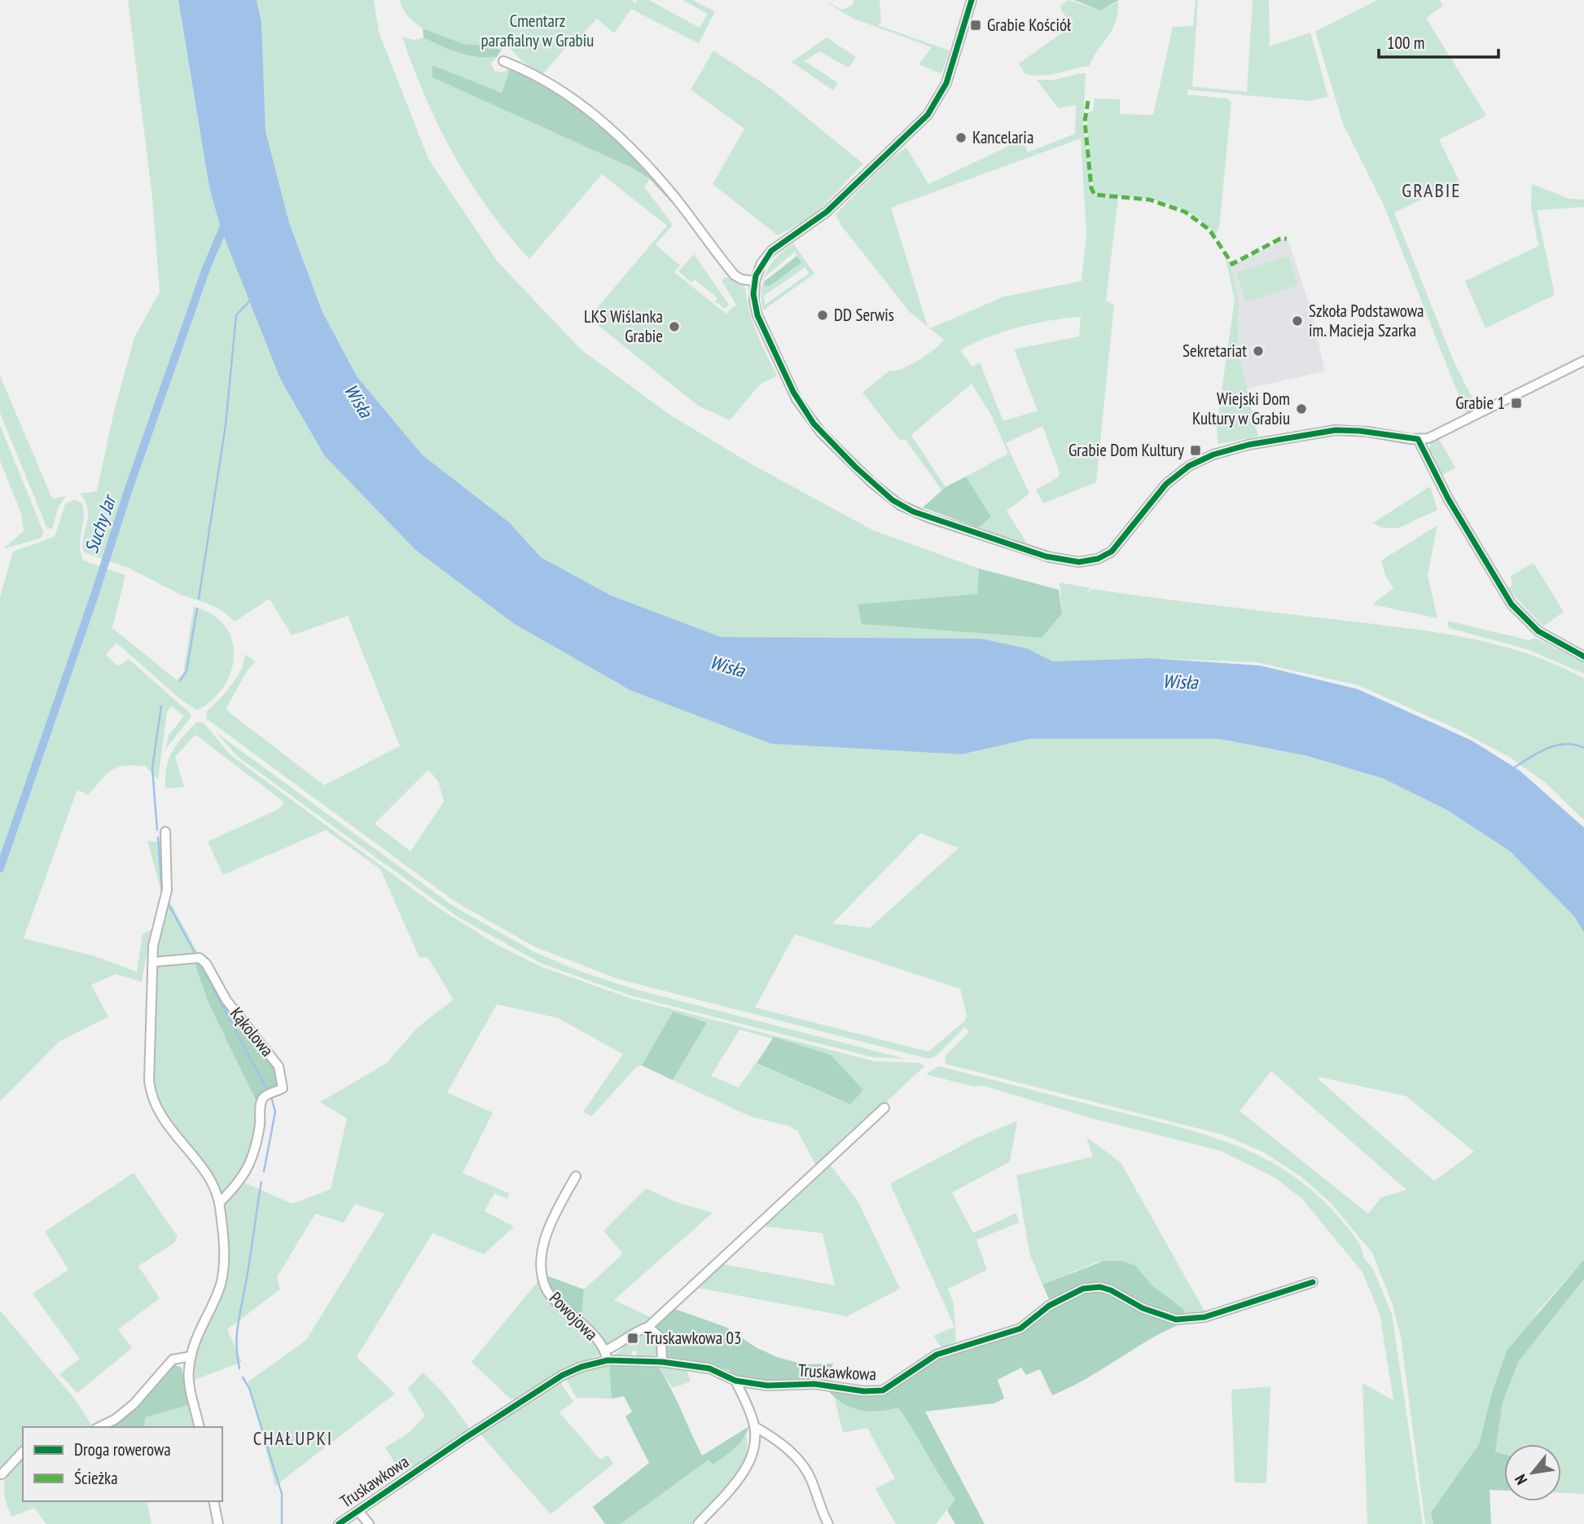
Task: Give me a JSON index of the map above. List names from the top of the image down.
{
  "streets": {
    "street": ["Kąkolowa", "Powojowa", "Truskawkowa"]
  },
  "crossings": [
    ["Powojowa", "Truskawkowa"]
  ],
  "districts": ["GRABIE", "CHAŁUPKI"],
  "water": ["Wisła", "Suchy Jar"],
  "parks": ["Cmentarz parafialny w Grabiu"],
  "places": {
    "transit": [
      "Grabie Kościół",
      "Grabie 1",
      "Grabie Dom Kultury",
      "Truskawkowa 03"
    ],
    "other": [
      "Kancelaria",
      "DD Serwis",
      "Szkoła Podstawowa im. Macieja Szarka",
      "LKS Wiślanka Grabie",
      "Sekretariat",
      "Wiejski Dom Kultury w Grabiu"
    ]
  },
  "legend": ["Droga rowerowa", "Ścieżka"],
  "scale_bar": "100 m",
  "north": "bottom left"
}
